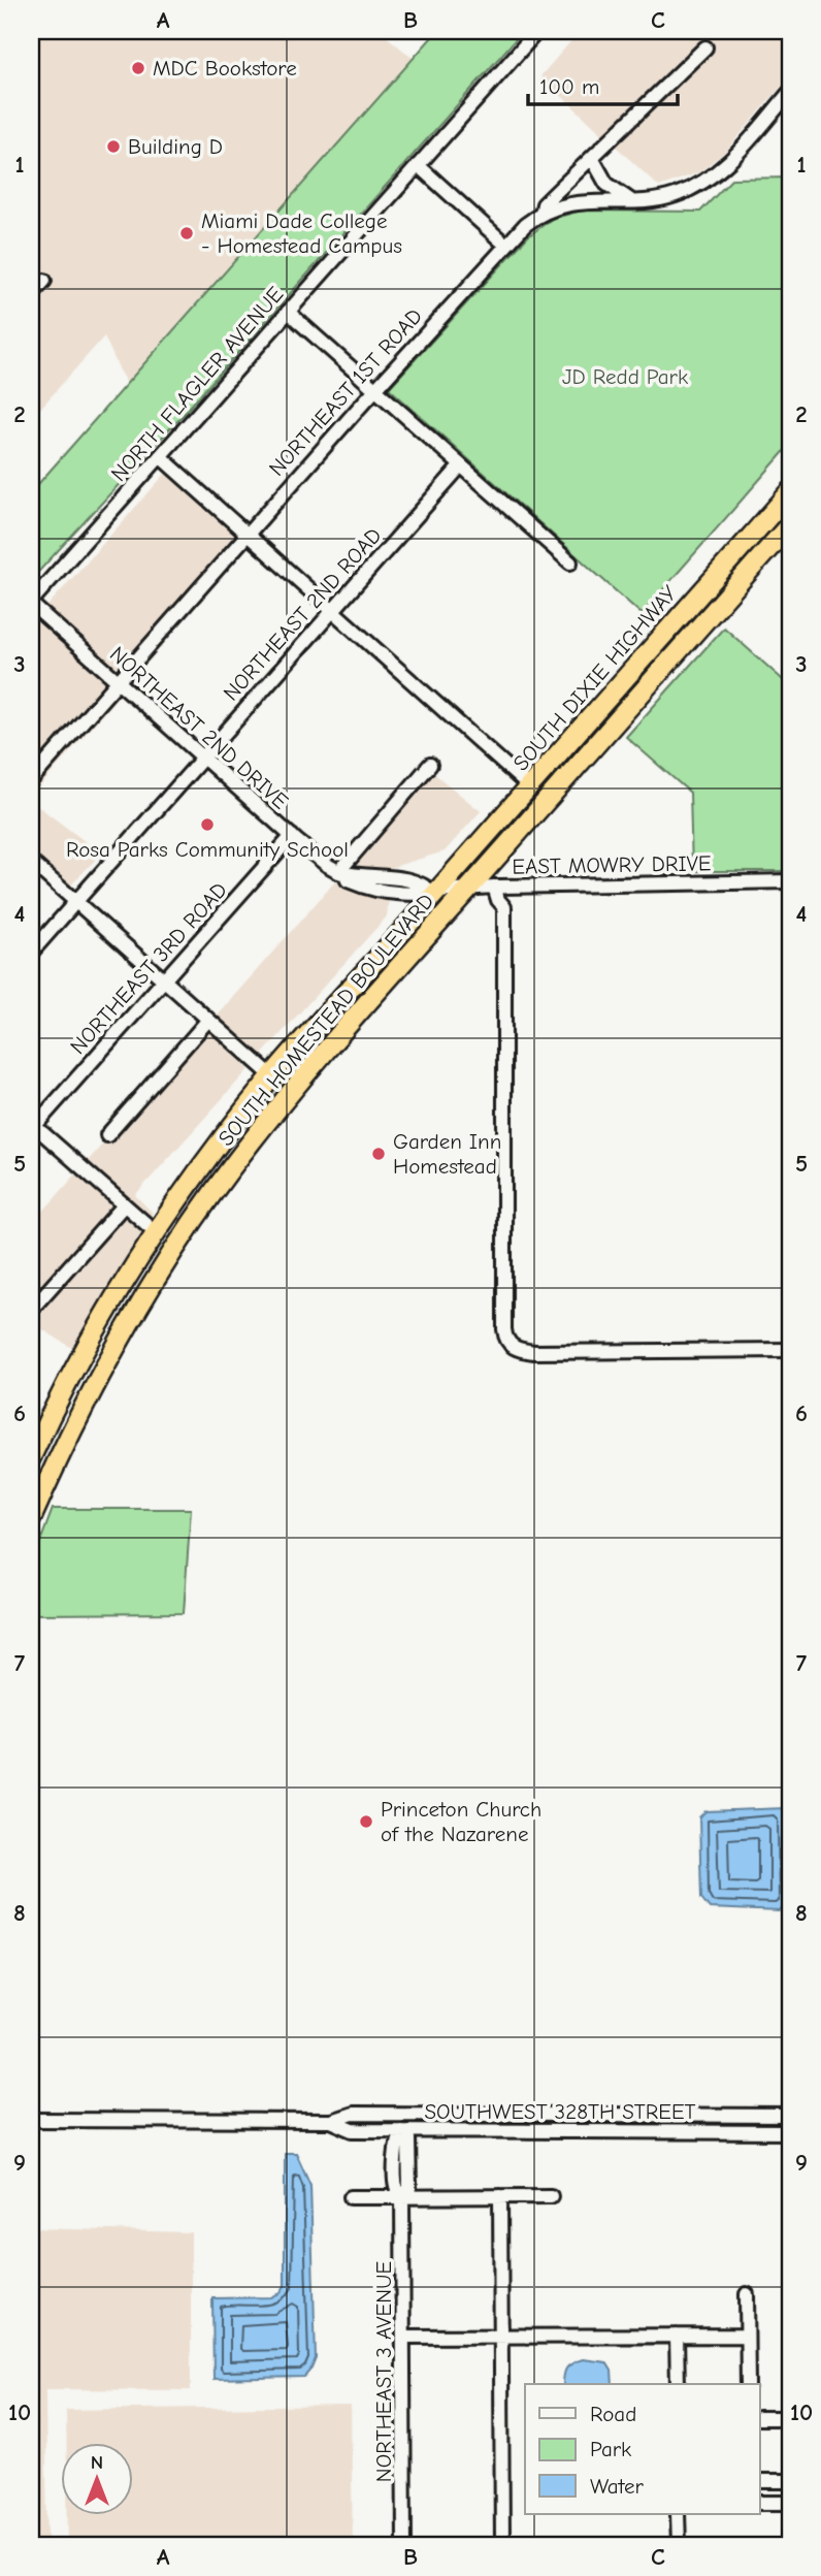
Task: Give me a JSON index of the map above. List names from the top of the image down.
{
  "streets": {
    "highway": ["SOUTH DIXIE HIGHWAY", "SOUTH HOMESTEAD BOULEVARD"],
    "street": [
      "NORTH FLAGLER AVENUE",
      "NORTHEAST 1ST ROAD",
      "NORTHEAST 2ND ROAD",
      "NORTHEAST 2ND DRIVE",
      "EAST MOWRY DRIVE",
      "NORTHEAST 3RD ROAD",
      "SOUTHWEST 328TH STREET",
      "NORTHEAST 3 AVENUE"
    ]
  },
  "crossings": [
    ["NORTH FLAGLER AVENUE", "NORTHEAST 2ND DRIVE"],
    ["NORTHEAST 1ST ROAD", "NORTHEAST 2ND DRIVE"],
    ["NORTHEAST 2ND ROAD", "NORTHEAST 2ND DRIVE"],
    ["SOUTH DIXIE HIGHWAY", "EAST MOWRY DRIVE"],
    ["SOUTH DIXIE HIGHWAY", "SOUTH HOMESTEAD BOULEVARD"],
    ["NORTHEAST 2ND DRIVE", "NORTHEAST 3RD ROAD"],
    ["EAST MOWRY DRIVE", "SOUTH HOMESTEAD BOULEVARD"],
    ["SOUTHWEST 328TH STREET", "NORTHEAST 3 AVENUE"]
  ],
  "parks": ["JD Redd Park"],
  "places": [
    "MDC Bookstore",
    "Building D",
    "Miami Dade College - Homestead Campus",
    "Rosa Parks Community School",
    "Garden Inn Homestead",
    "Princeton Church of the Nazarene"
  ],
  "legend": ["Road", "Park", "Water"],
  "scale_bar": "100 m",
  "north": "top",
  "grid": {
    "columns": ["A", "B", "C"],
    "rows": [
      "1",
      "2",
      "3",
      "4",
      "5",
      "6",
      "7",
      "8",
      "9",
      "10"
    ]
  }
}
